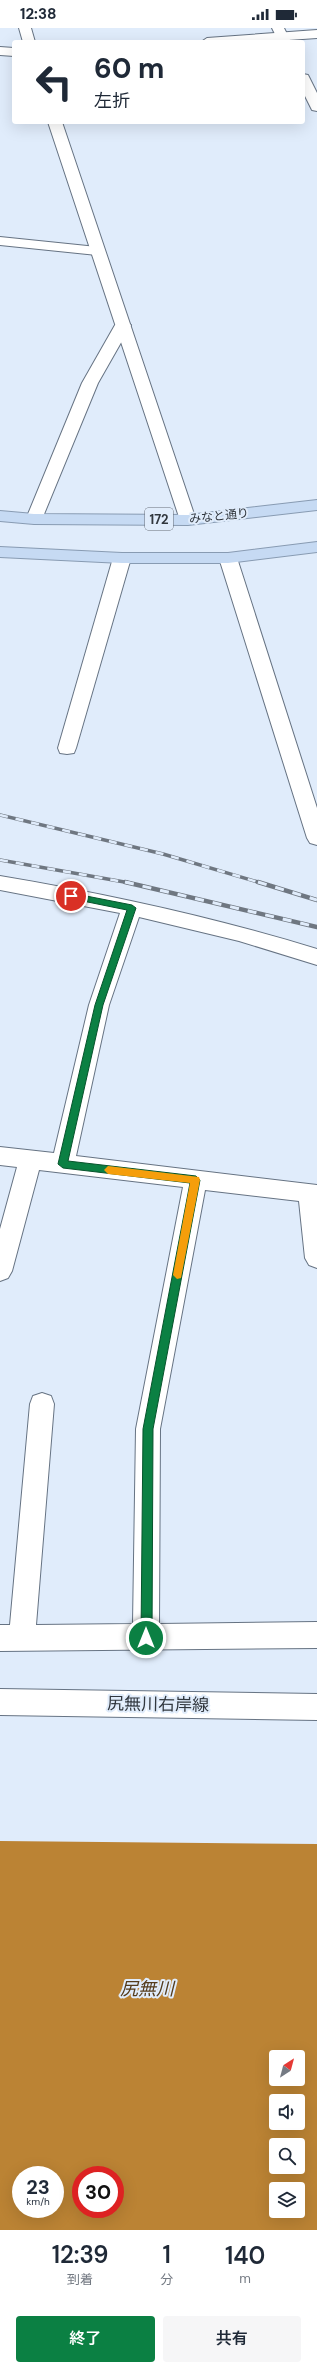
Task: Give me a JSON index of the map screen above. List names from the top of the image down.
{
  "streets": {
    "highway": ["みなと通り", "172"],
    "street": ["尻無川右岸線"]
  },
  "water": ["尻無川"],
  "north": "top right",
  "page": {
    "status": "12:38",
    "turn": ["60 m", "左折"],
    "speed": "23 km/h",
    "limit": "30",
    "eta": [
      "12:39",
      "到着",
      "1",
      "分",
      "140",
      "m"
    ],
    "buttons": ["終了", "共有"]
  }
}
